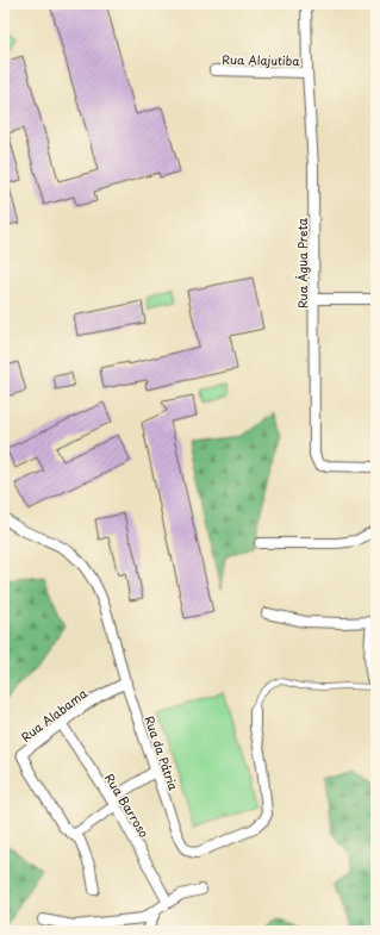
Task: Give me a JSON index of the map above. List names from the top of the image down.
{
  "streets": {
    "street": [
      "Rua Alajutiba",
      "Rua Água Preta",
      "Rua Alabama",
      "Rua da Pátria",
      "Rua Barroso"
    ]
  },
  "crossings": [
    ["Rua Alajutiba", "Rua Água Preta"],
    ["Rua Alabama", "Rua da Pátria"],
    ["Rua Alabama", "Rua Barroso"]
  ]
}
